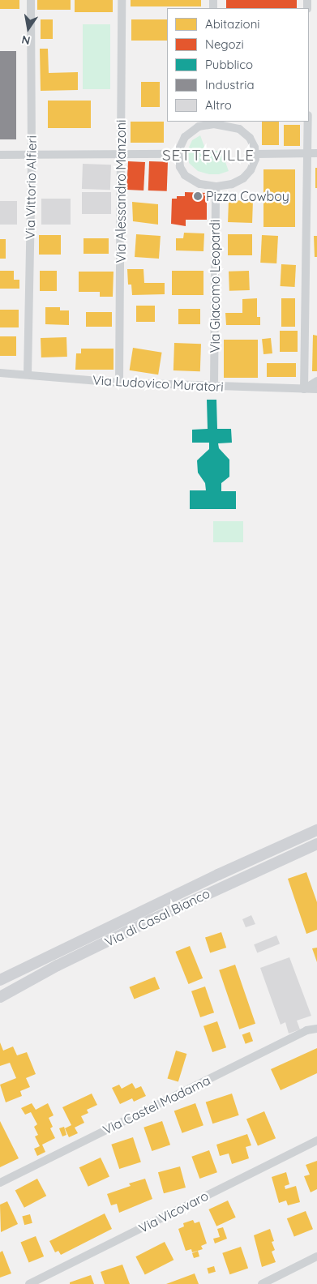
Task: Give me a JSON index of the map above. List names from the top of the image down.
{
  "streets": {
    "main road": ["Via di Casal Bianco"],
    "street": [
      "Via Vittorio Alfieri",
      "Via Alessandro Manzoni",
      "Via Giacomo Leopardi",
      "Via Ludovico Muratori",
      "Via Castel Madama",
      "Via Vicovaro"
    ]
  },
  "crossings": [
    ["Via Vittorio Alfieri", "Via Ludovico Muratori"],
    ["Via Alessandro Manzoni", "Via Ludovico Muratori"],
    ["Via Giacomo Leopardi", "Via Ludovico Muratori"]
  ],
  "districts": ["SETTEVILLE"],
  "places": ["Pizza Cowboy"],
  "legend": [
    "Abitazioni",
    "Negozi",
    "Pubblico",
    "Industria",
    "Altro"
  ],
  "north": "bottom"
}
